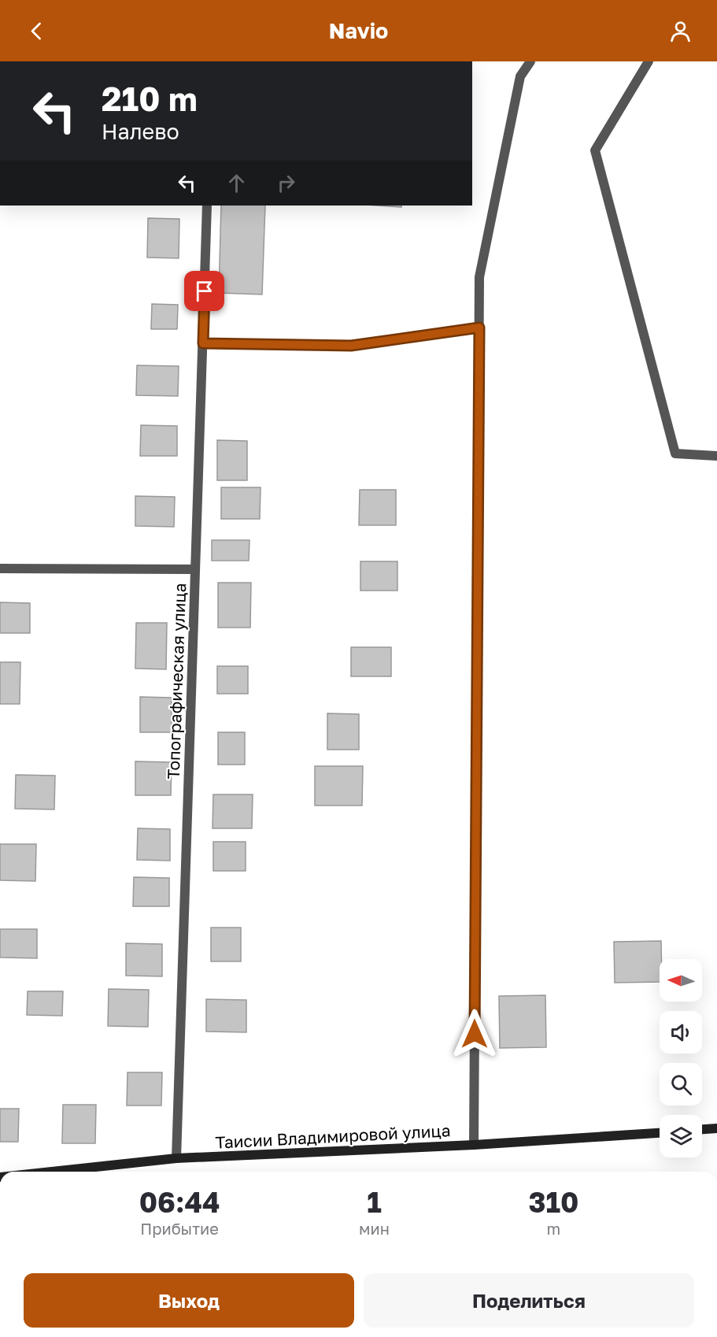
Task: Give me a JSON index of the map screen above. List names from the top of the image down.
{
  "streets": {
    "street": ["Топографическая улица", "Таисии Владимировой улица"]
  },
  "crossings": [
    ["Топографическая улица", "Таисии Владимировой улица"]
  ],
  "north": "left",
  "page": {
    "header": "Navio",
    "turn": ["210 m", "Налево"],
    "eta": [
      "06:44",
      "Прибытие",
      "1",
      "мин",
      "310",
      "m"
    ],
    "buttons": ["Выход", "Поделиться"]
  }
}
